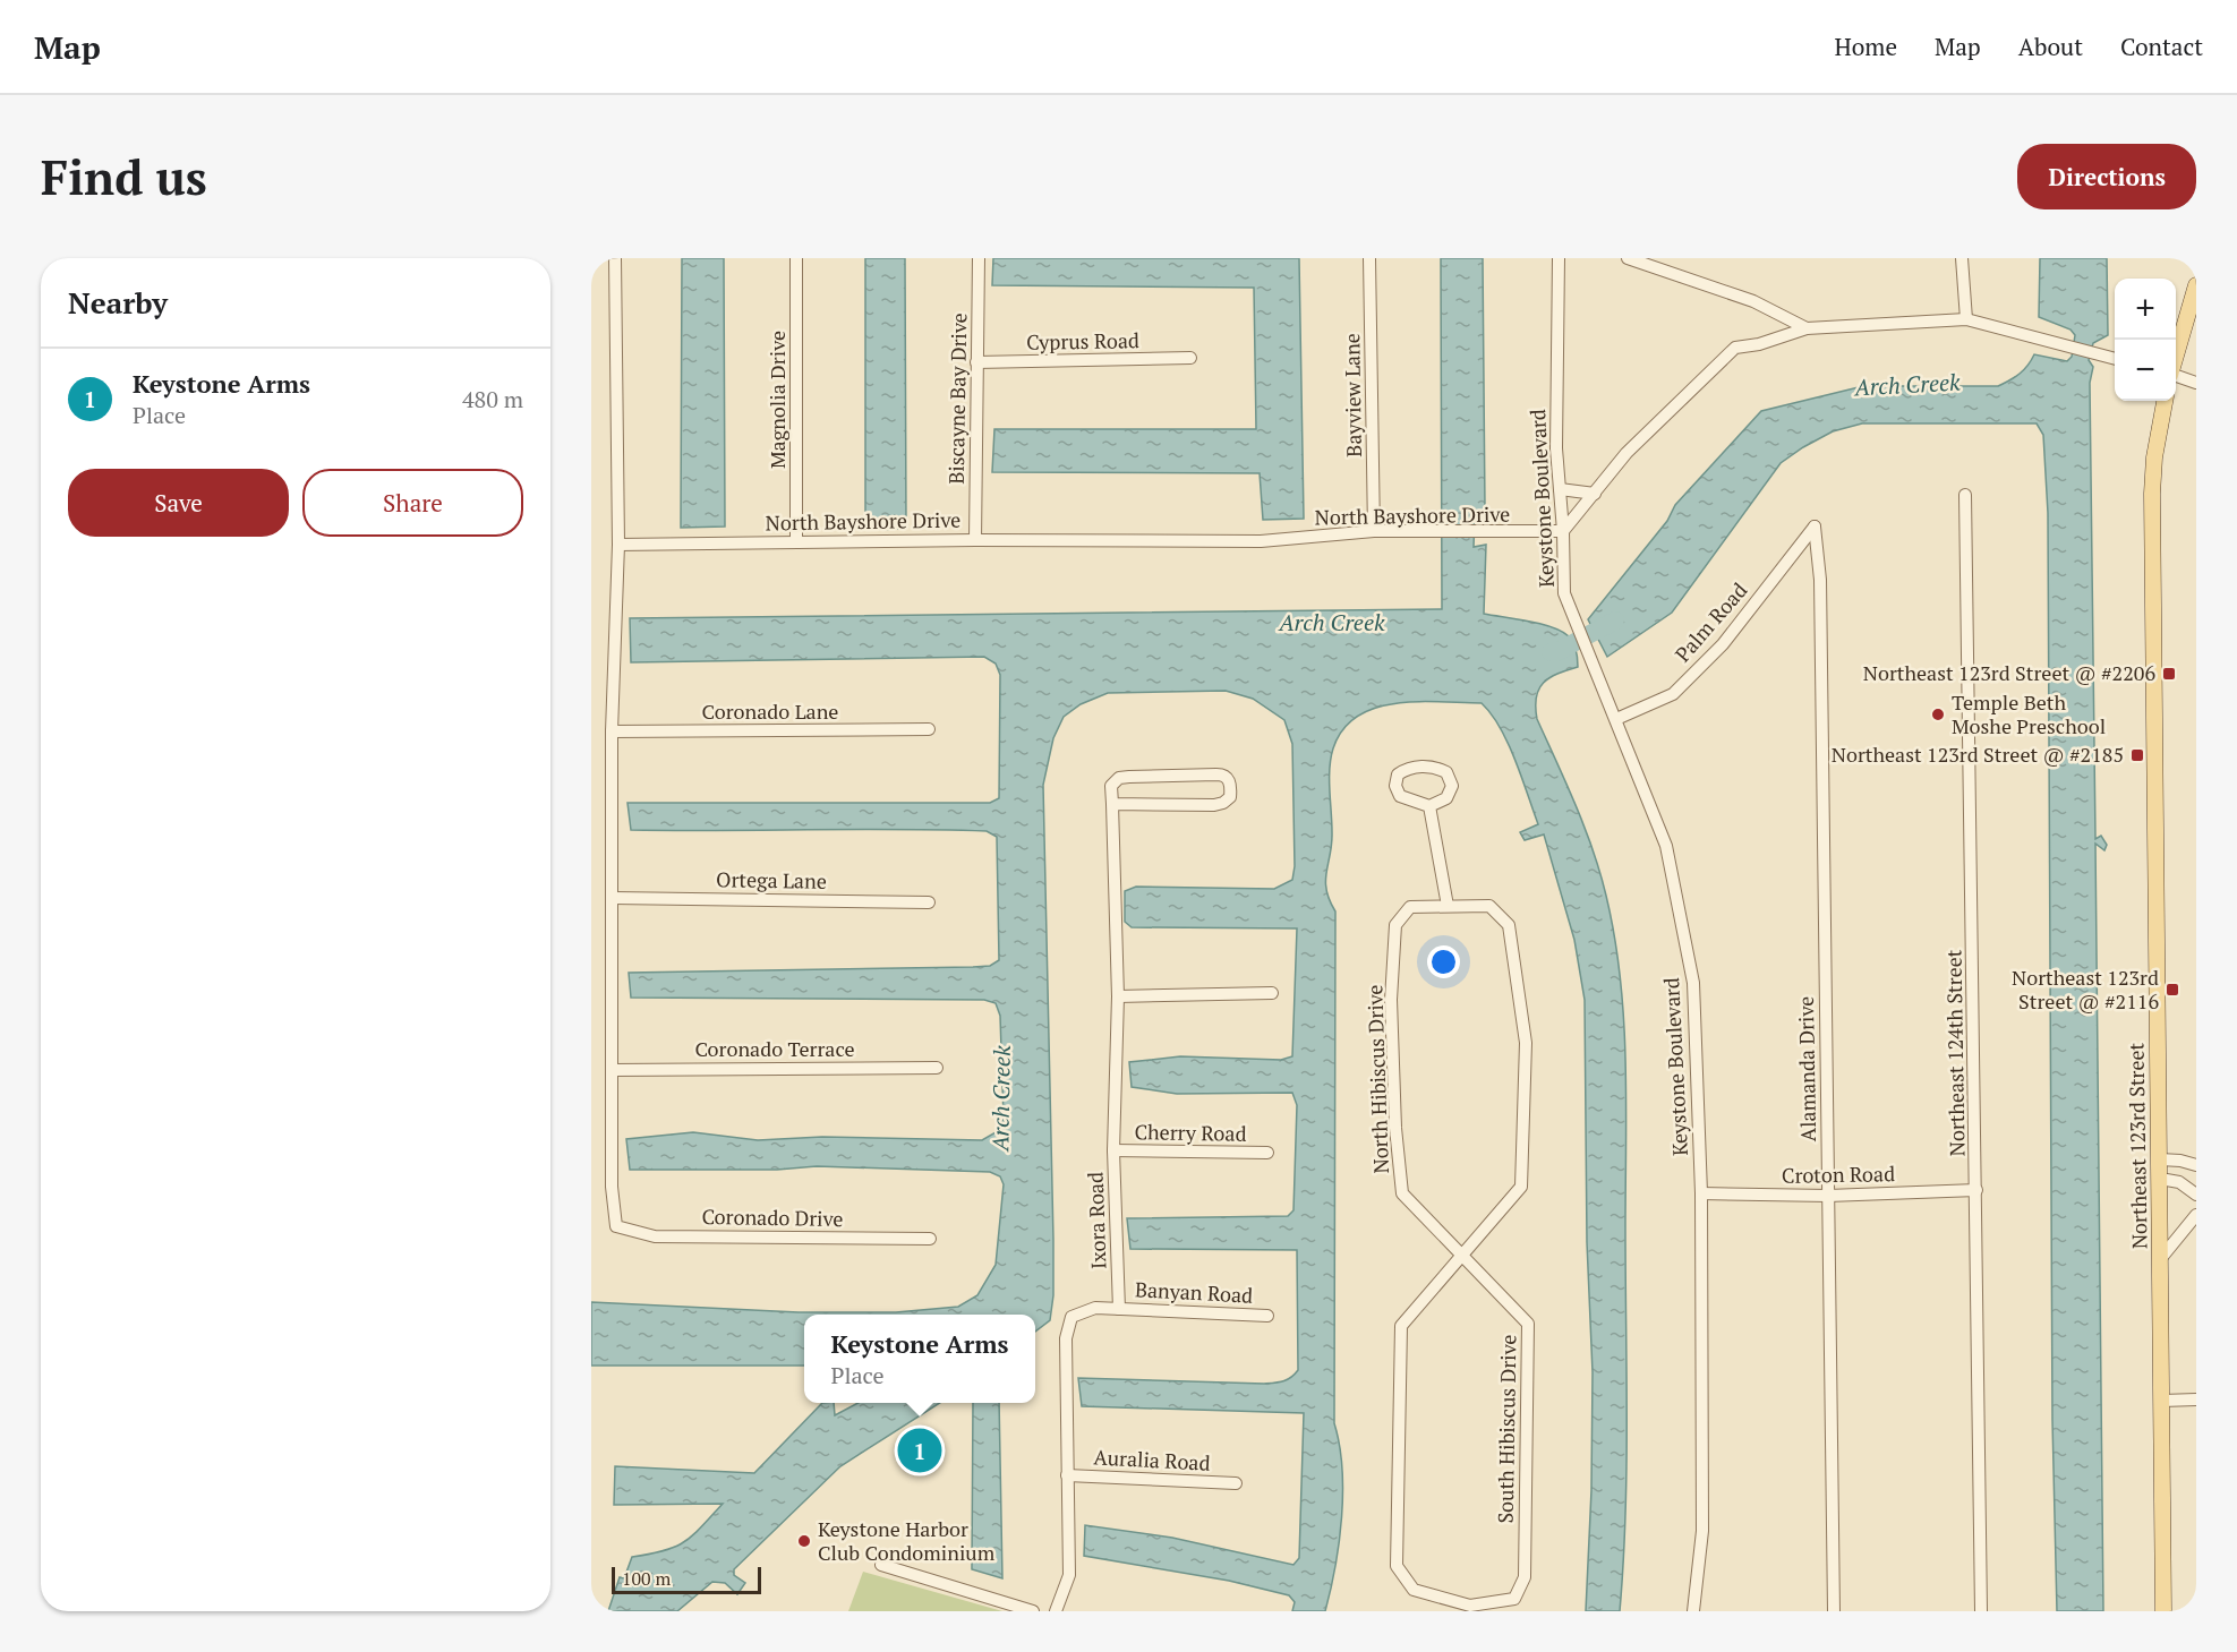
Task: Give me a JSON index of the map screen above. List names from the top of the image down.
{
  "streets": {
    "main road": ["Northeast 123rd Street"],
    "street": [
      "Cyprus Road",
      "Bayview Lane",
      "Biscayne Bay Drive",
      "Magnolia Drive",
      "Keystone Boulevard",
      "North Bayshore Drive",
      "Palm Road",
      "Coronado Lane",
      "Ortega Lane",
      "Coronado Terrace",
      "Northeast 124th Street",
      "Alamanda Drive",
      "North Hibiscus Drive",
      "Cherry Road",
      "Croton Road",
      "Coronado Drive",
      "Ixora Road",
      "Banyan Road",
      "South Hibiscus Drive",
      "Auralia Road"
    ]
  },
  "crossings": [
    ["Cyprus Road", "Biscayne Bay Drive"],
    ["Bayview Lane", "North Bayshore Drive"],
    ["Biscayne Bay Drive", "North Bayshore Drive"],
    ["Magnolia Drive", "North Bayshore Drive"],
    ["Keystone Boulevard", "North Bayshore Drive"],
    ["Keystone Boulevard", "Palm Road"],
    ["Keystone Boulevard", "Croton Road"],
    ["Palm Road", "Alamanda Drive"],
    ["Coronado Terrace", "Coronado Drive"],
    ["Northeast 124th Street", "Croton Road"],
    ["Alamanda Drive", "Croton Road"],
    ["North Hibiscus Drive", "South Hibiscus Drive"],
    ["Cherry Road", "Ixora Road"],
    ["Ixora Road", "Banyan Road"]
  ],
  "water": ["Arch Creek"],
  "places": {
    "transit": ["Northeast 123rd Street @ #2206", "Northeast 123rd Street @ #2185", "Northeast 123rd Street @ #2116"],
    "other": ["Temple Beth Moshe Preschool", "Keystone Harbor Club Condominium"]
  },
  "scale_bar": "100 m",
  "page": {
    "header": "Map",
    "nav": [
      "Home",
      "Map",
      "About",
      "Contact"
    ],
    "buttons": [
      "Directions",
      ["Save", "Share"]
    ],
    "title": "Find us",
    "heading": "Nearby",
    "map_buttons": ["+", "−"],
    "list": [
      {
        "mark": "1",
        "name": "Keystone Arms",
        "note": "Place",
        "value": "480 m"
      }
    ],
    "popup": ["Keystone Arms", "Place"],
    "pins": "1",
    "scale": "100 m"
  }
}
